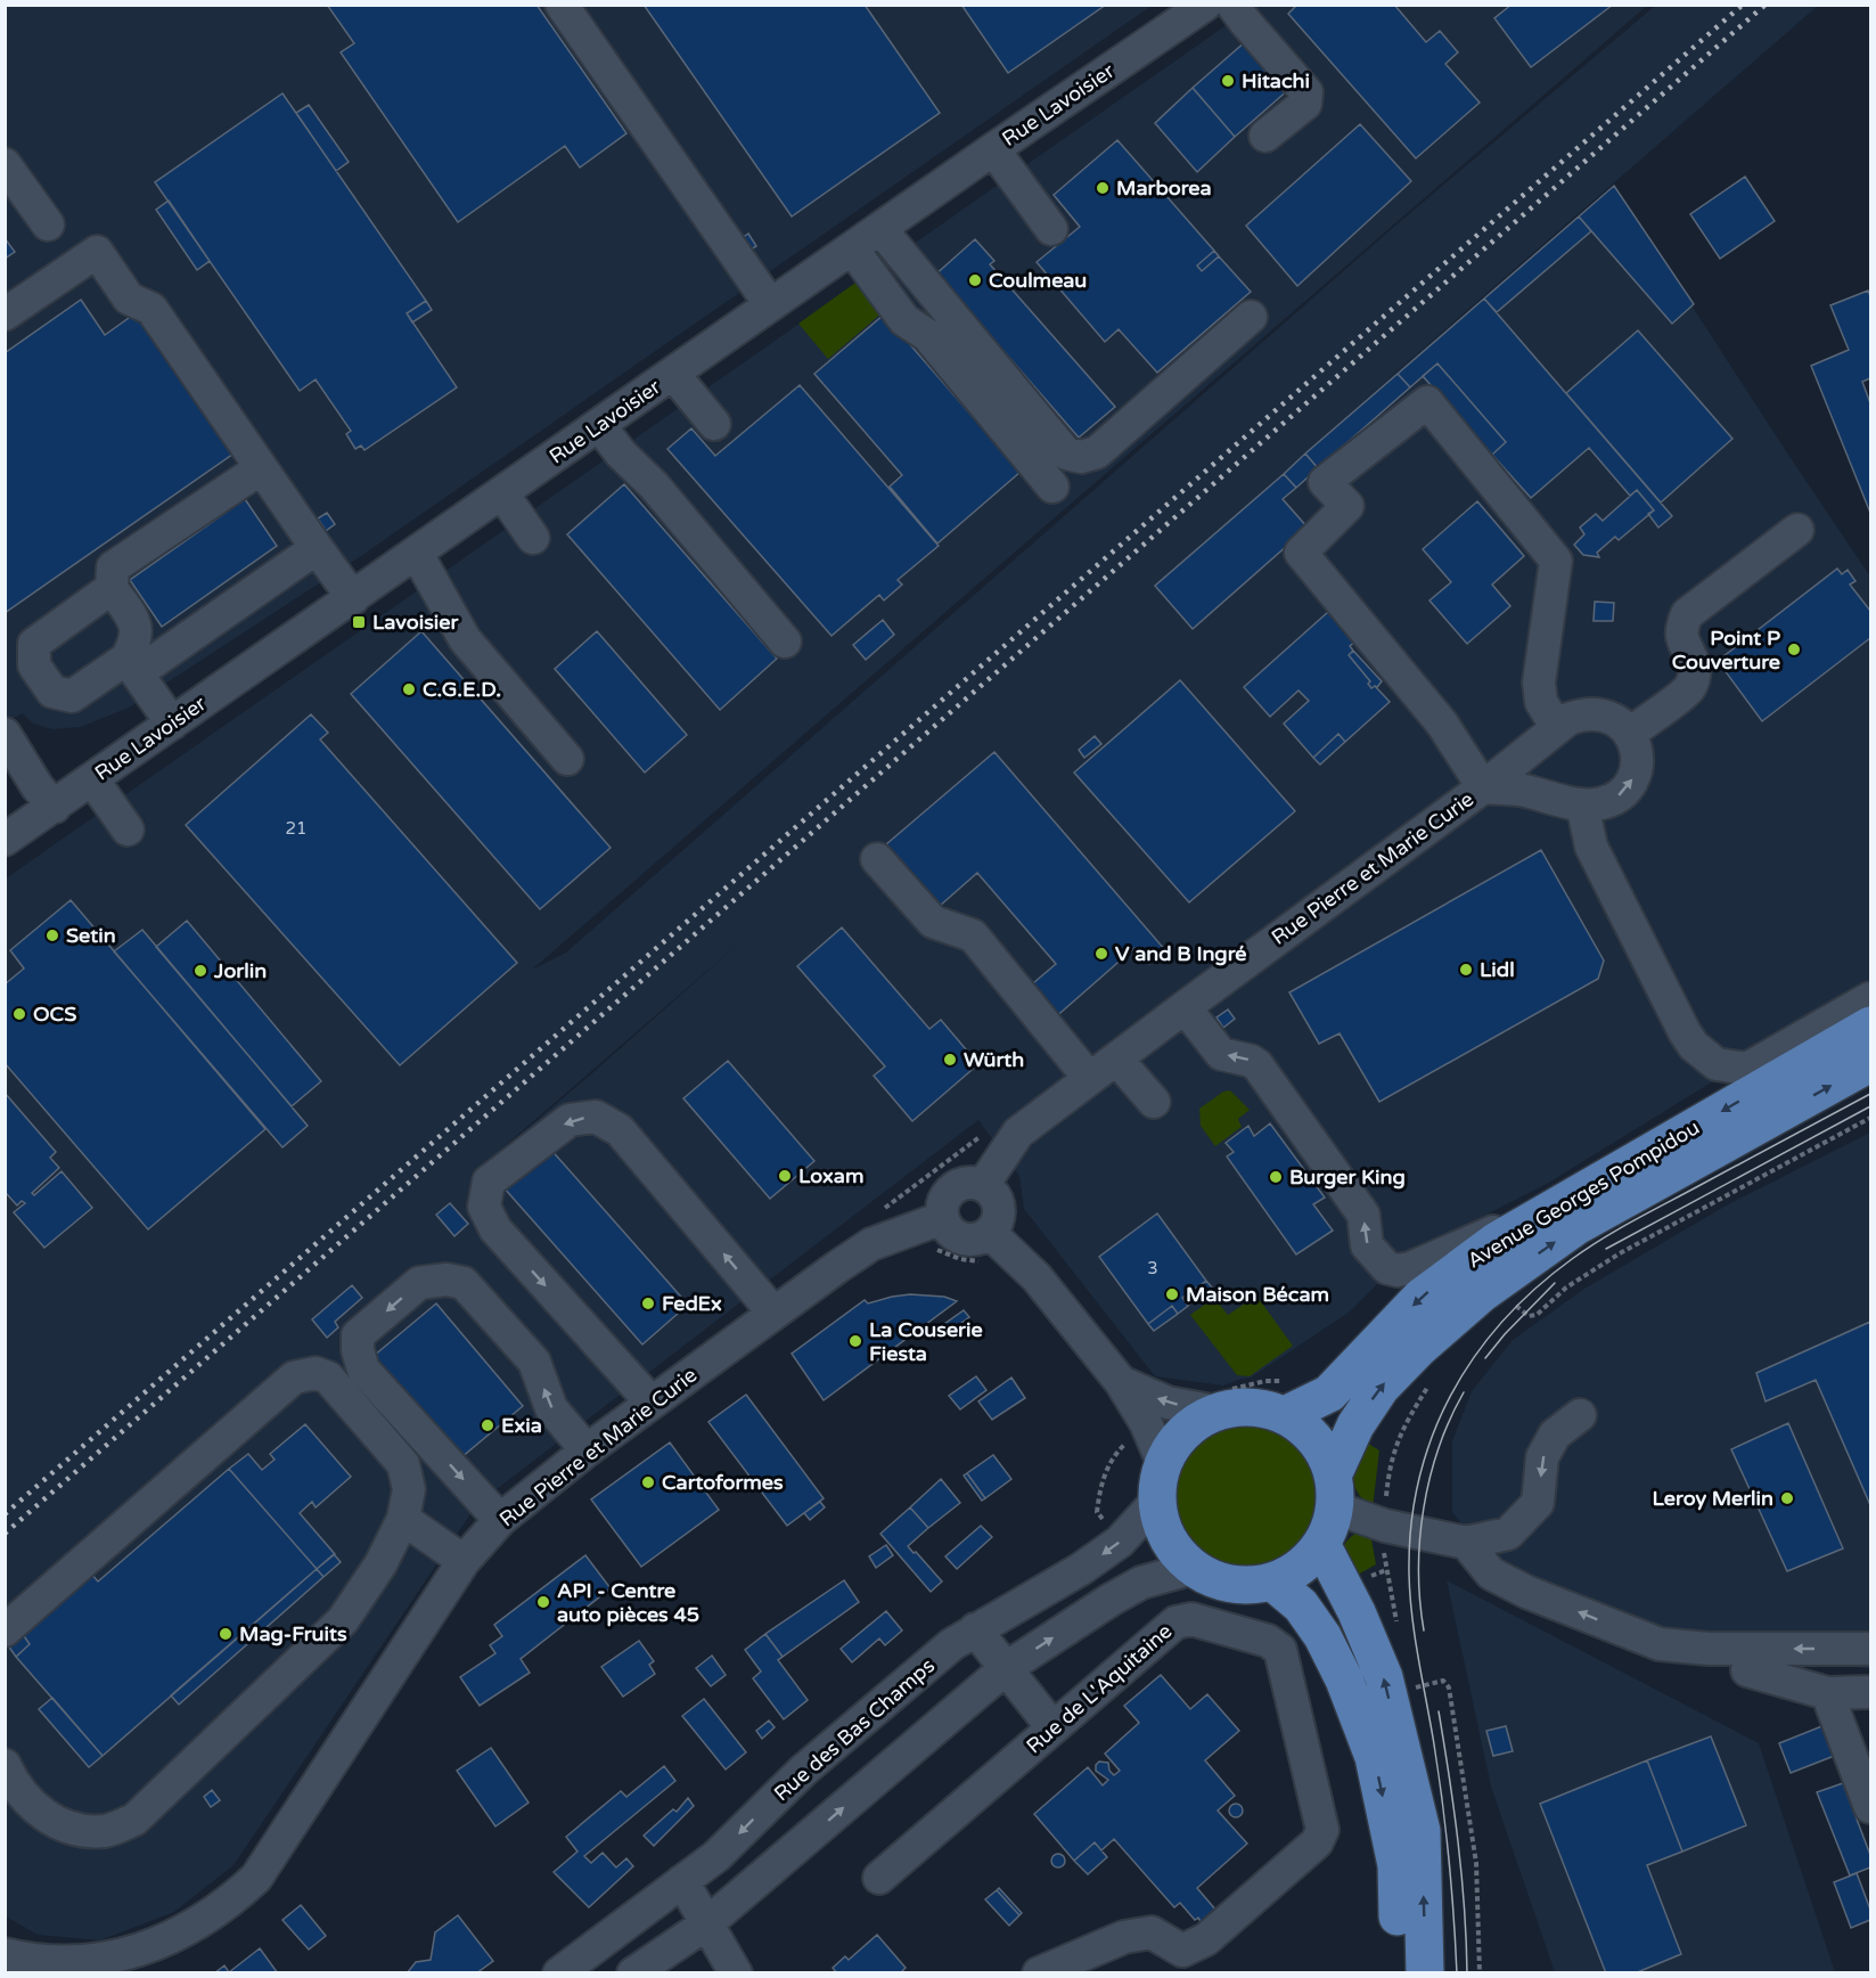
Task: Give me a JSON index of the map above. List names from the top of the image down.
{
  "streets": {
    "main road": ["Avenue Georges Pompidou"],
    "street": [
      "Rue Lavoisier",
      "Rue Pierre et Marie Curie",
      "Rue de L'Aquitaine",
      "Rue des Bas Champs"
    ]
  },
  "crossings": [
    ["Avenue Georges Pompidou", "Rue des Bas Champs"]
  ],
  "places": {
    "other": [
      "Hitachi",
      "Marborea",
      "Coulmeau",
      "Point P Couverture",
      "C.G.E.D.",
      "Setin",
      "V and B Ingré",
      "Lidl",
      "Jorlin",
      "OCS",
      "Würth",
      "Loxam",
      "Burger King",
      "Maison Bécam",
      "FedEx",
      "La Couserie Fiesta",
      "Exia",
      "Cartoformes",
      "Leroy Merlin",
      "API - Centre auto pièces 45",
      "Mag-Fruits"
    ],
    "transit": ["Lavoisier"]
  },
  "house_numbers": ["21", "3"]
}
